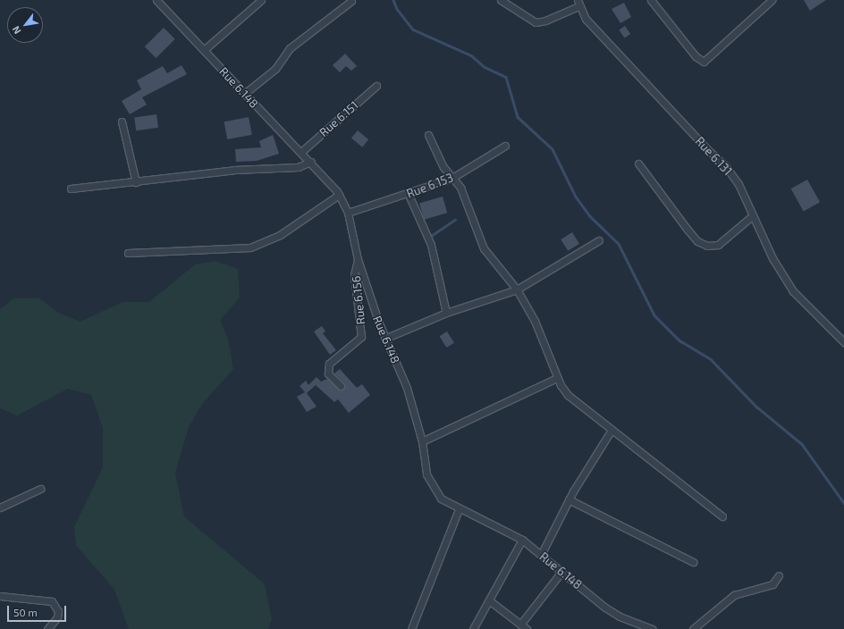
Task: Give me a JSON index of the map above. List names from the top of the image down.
{
  "streets": {
    "street": [
      "Rue 6.148",
      "Rue 6.151",
      "Rue 6.131",
      "Rue 6.153",
      "Rue 6.156"
    ]
  },
  "crossings": [
    ["Rue 6.148", "Rue 6.151"],
    ["Rue 6.148", "Rue 6.153"],
    ["Rue 6.148", "Rue 6.156"]
  ],
  "scale_bar": "50 m",
  "north": "bottom left"
}
